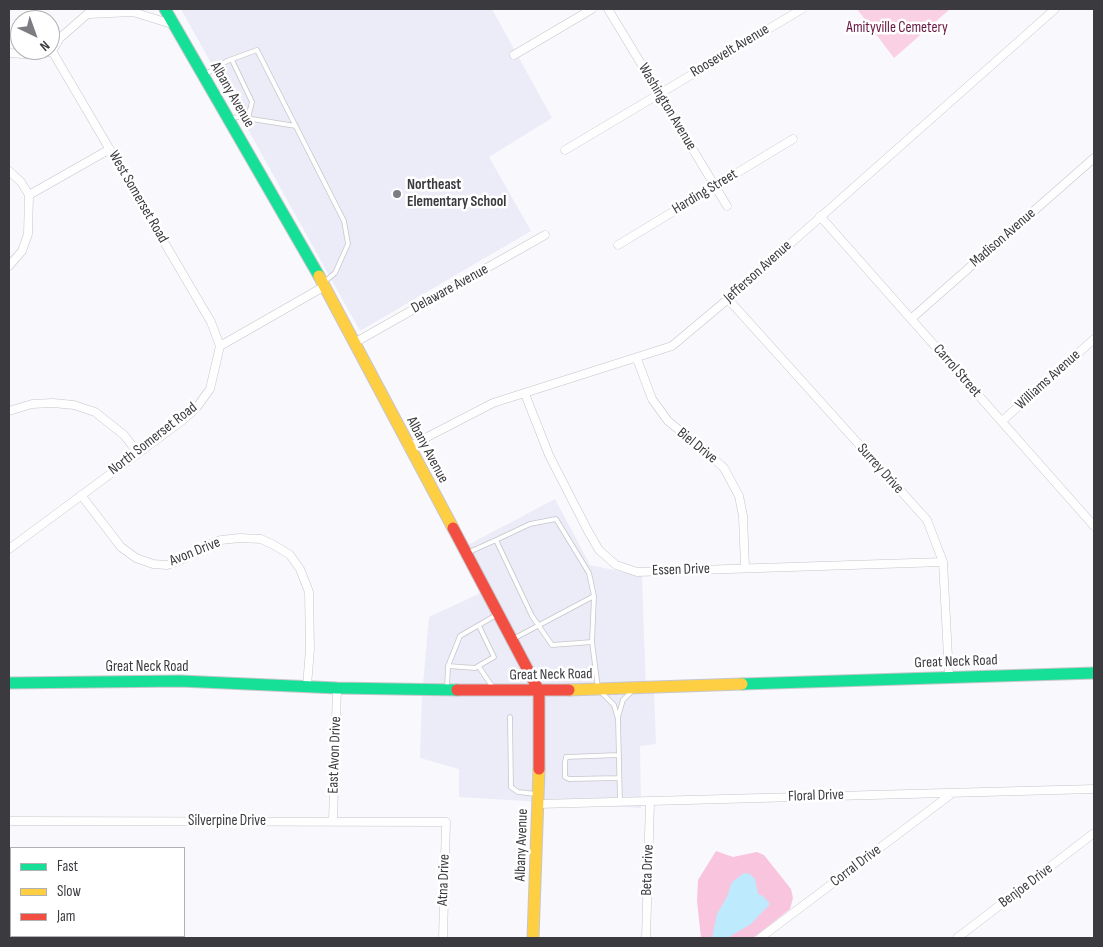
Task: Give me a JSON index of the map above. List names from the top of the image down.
{
  "streets": {
    "main road": ["Albany Avenue", "Great Neck Road"],
    "street": [
      "Roosevelt Avenue",
      "Washington Avenue",
      "Harding Street",
      "West Somerset Road",
      "Madison Avenue",
      "Jefferson Avenue",
      "Delaware Avenue",
      "Carrol Street",
      "Williams Avenue",
      "North Somerset Road",
      "Biel Drive",
      "Surrey Drive",
      "Avon Drive",
      "Essen Drive",
      "East Avon Drive",
      "Floral Drive",
      "Silverpine Drive",
      "Corral Drive",
      "Beta Drive",
      "Atna Drive",
      "Benjoe Drive"
    ]
  },
  "crossings": [
    ["Roosevelt Avenue", "Washington Avenue"],
    ["Albany Avenue", "Jefferson Avenue"],
    ["Albany Avenue", "Delaware Avenue"],
    ["Albany Avenue", "Great Neck Road"],
    ["Albany Avenue", "Floral Drive"],
    ["Washington Avenue", "Harding Street"],
    ["West Somerset Road", "North Somerset Road"],
    ["Madison Avenue", "Carrol Street"],
    ["Jefferson Avenue", "Carrol Street"],
    ["Jefferson Avenue", "Biel Drive"],
    ["Jefferson Avenue", "Surrey Drive"],
    ["Jefferson Avenue", "Essen Drive"],
    ["Carrol Street", "Williams Avenue"],
    ["North Somerset Road", "Avon Drive"],
    ["Biel Drive", "Essen Drive"],
    ["Surrey Drive", "Essen Drive"],
    ["Surrey Drive", "Great Neck Road"],
    ["Avon Drive", "Great Neck Road"],
    ["Great Neck Road", "East Avon Drive"],
    ["East Avon Drive", "Silverpine Drive"],
    ["Floral Drive", "Corral Drive"],
    ["Floral Drive", "Beta Drive"],
    ["Silverpine Drive", "Atna Drive"]
  ],
  "parks": ["Amityville Cemetery"],
  "places": ["Northeast Elementary School"],
  "legend": ["Fast", "Slow", "Jam"],
  "north": "bottom right"
}
